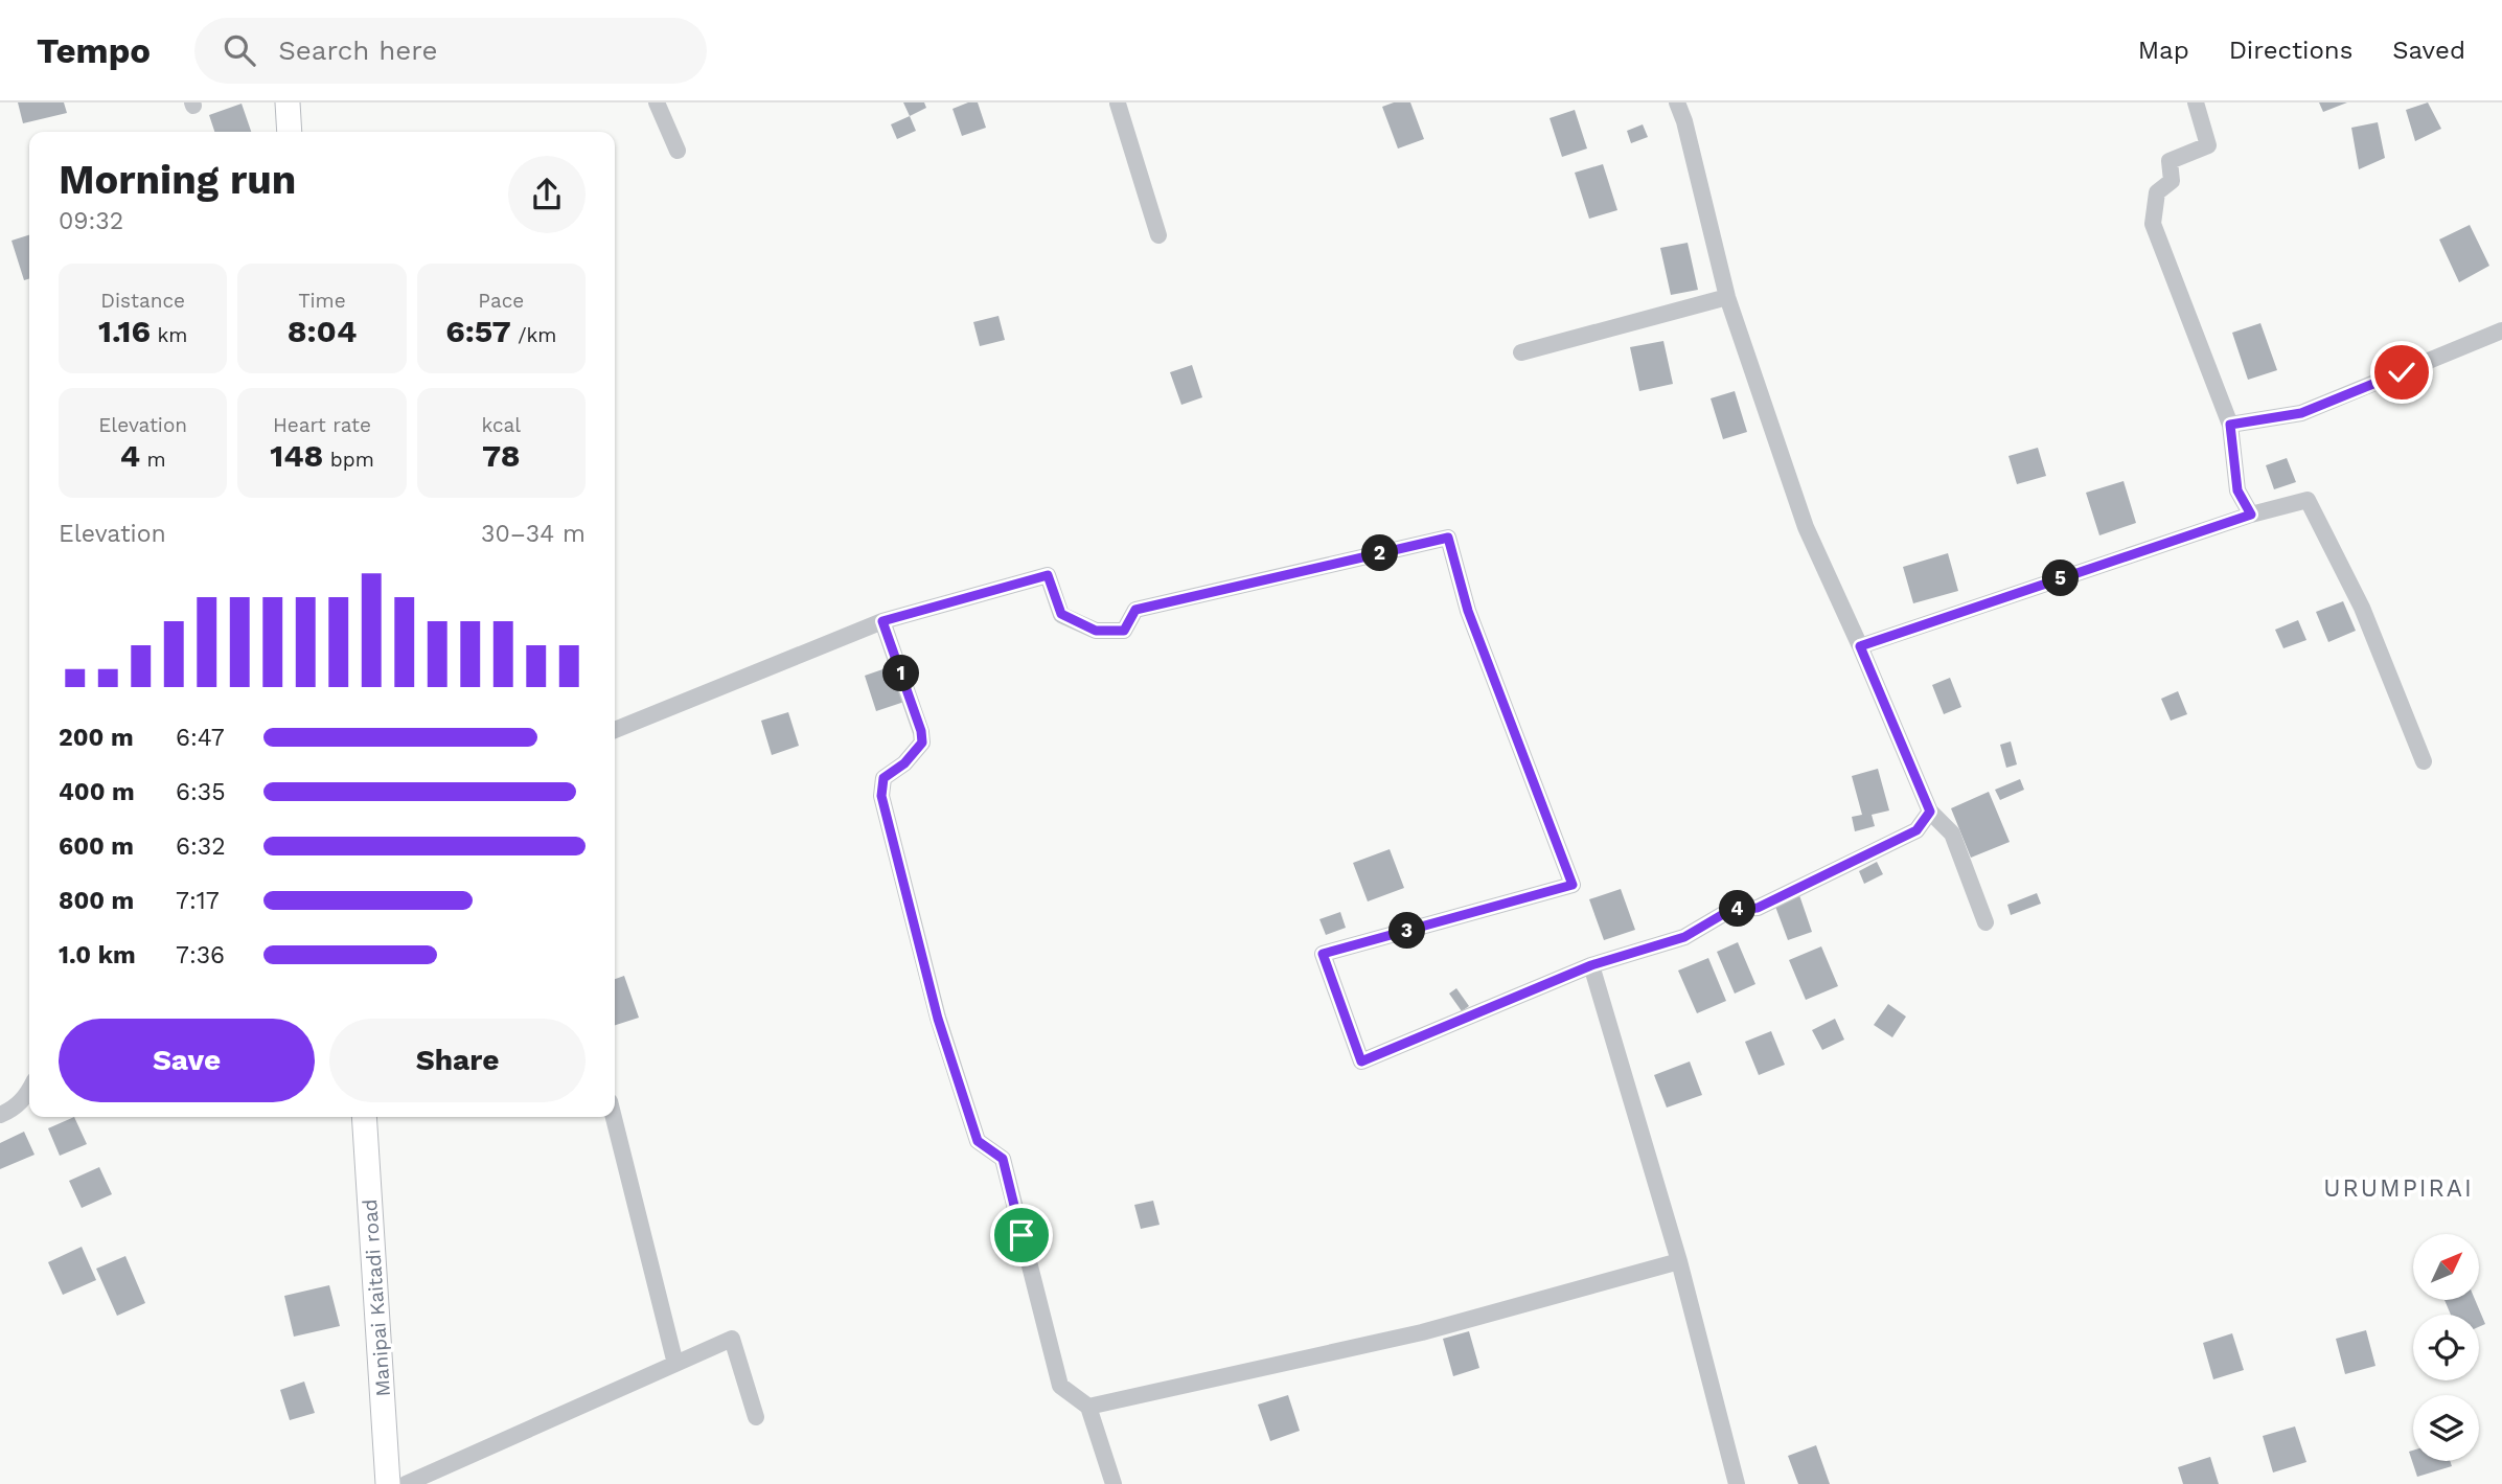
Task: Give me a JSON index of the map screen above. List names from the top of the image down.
{
  "streets": {
    "main road": ["Manipai Kaitadi road"]
  },
  "districts": ["URUMPIRAI"],
  "north": "top right",
  "page": {
    "header": "Tempo",
    "search": "Search here",
    "nav": ["Map", "Directions", "Saved"],
    "heading": ["Morning run", "09:32"],
    "stats": [
      ["Distance", "1.16 km"],
      ["Time", "8:04"],
      ["Pace", "6:57 /km"],
      ["Elevation", "4 m"],
      ["Heart rate", "148 bpm"],
      ["kcal", "78"]
    ],
    "chart": ["Elevation", "30–34 m"],
    "pins": [
      "2",
      "5",
      "1",
      "4",
      "3"
    ],
    "list": [
      {
        "name": "200 m",
        "note": "6:47"
      },
      {
        "name": "400 m",
        "note": "6:35"
      },
      {
        "name": "600 m",
        "note": "6:32"
      },
      {
        "name": "800 m",
        "note": "7:17"
      },
      {
        "name": "1.0 km",
        "note": "7:36"
      }
    ],
    "buttons": ["Save", "Share"]
  }
}
